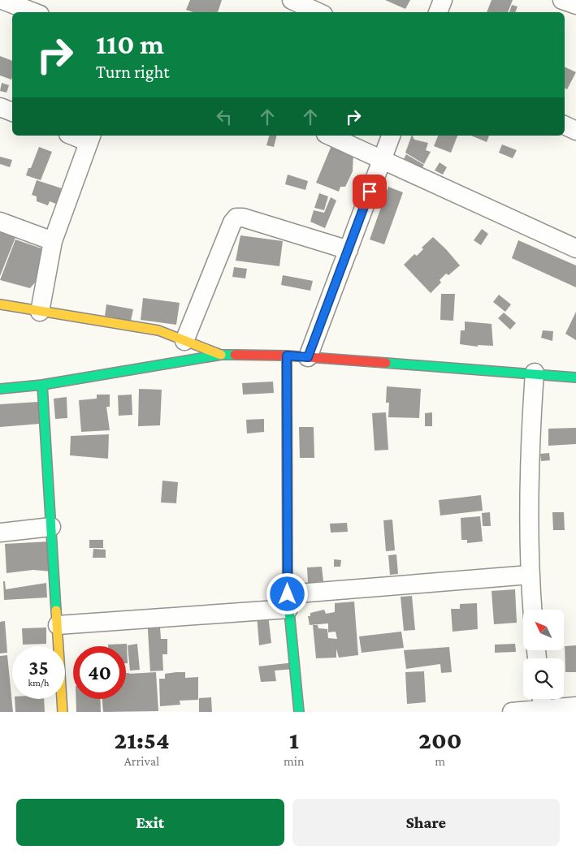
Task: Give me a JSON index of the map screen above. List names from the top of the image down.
{
  "north": "top left",
  "page": {
    "turn": ["110 m", "Turn right"],
    "speed": "35 km/h",
    "limit": "40",
    "eta": [
      "21:54",
      "Arrival",
      "1",
      "min",
      "200",
      "m"
    ],
    "buttons": ["Exit", "Share"]
  }
}
